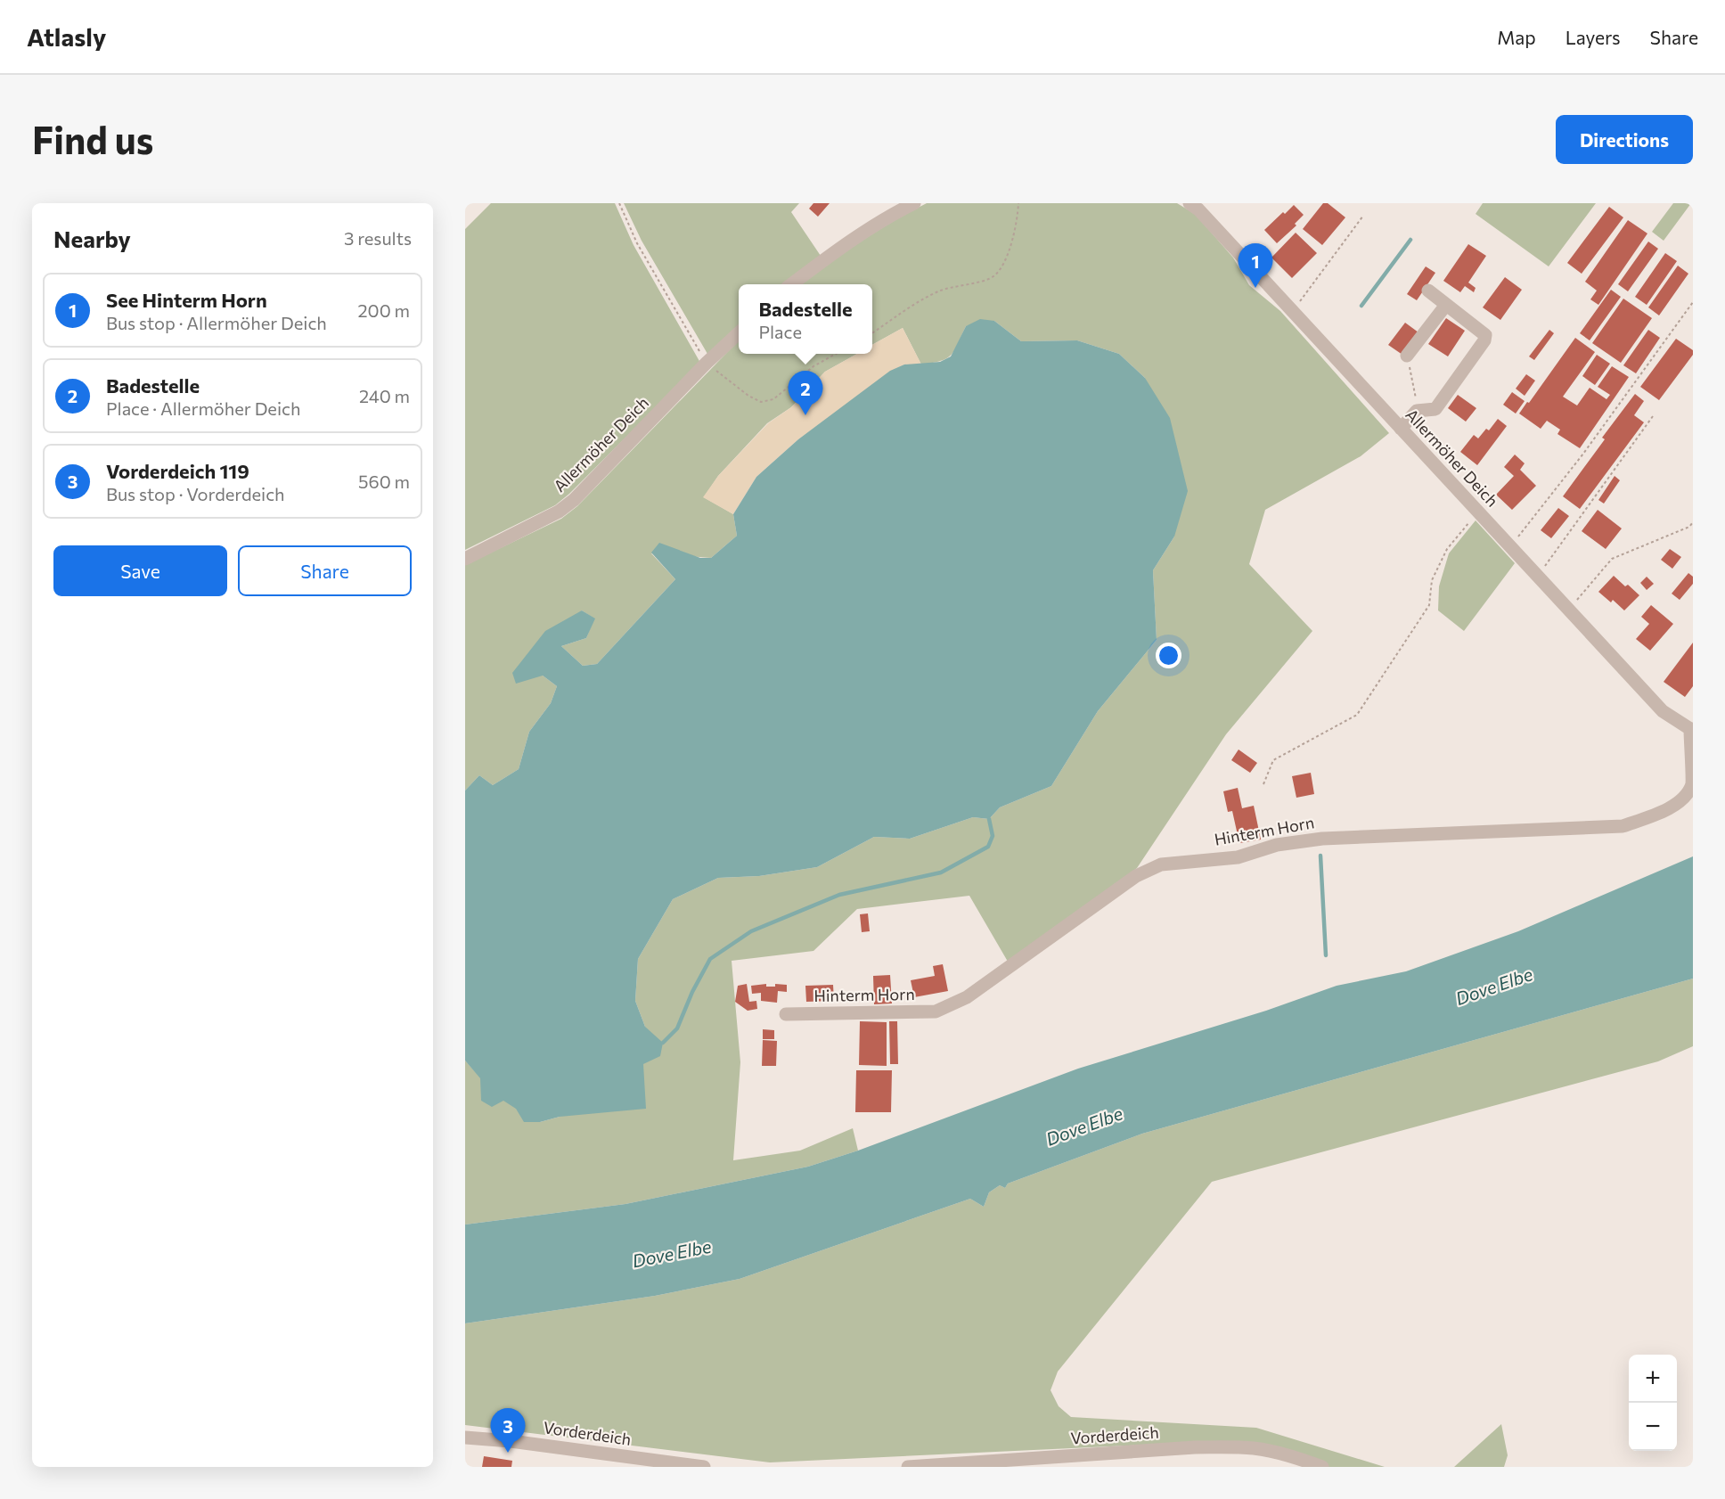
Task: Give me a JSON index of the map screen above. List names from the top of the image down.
{
  "streets": {
    "street": ["Allermöher Deich", "Hinterm Horn", "Vorderdeich"]
  },
  "crossings": [
    ["Allermöher Deich", "Hinterm Horn"]
  ],
  "water": ["Dove Elbe"],
  "page": {
    "header": "Atlasly",
    "nav": ["Map", "Layers", "Share"],
    "buttons": [
      "Directions",
      ["Save", "Share"]
    ],
    "title": "Find us",
    "heading": ["Nearby", "3 results"],
    "pins": ["1", "2", "3"],
    "list": [
      {
        "mark": "1",
        "name": "See Hinterm Horn",
        "note": "Bus stop · Allermöher Deich",
        "value": "200 m"
      },
      {
        "mark": "2",
        "name": "Badestelle",
        "note": "Place · Allermöher Deich",
        "value": "240 m"
      },
      {
        "mark": "3",
        "name": "Vorderdeich 119",
        "note": "Bus stop · Vorderdeich",
        "value": "560 m"
      }
    ],
    "popup": ["Badestelle", "Place"],
    "map_buttons": ["+", "−"]
  }
}
